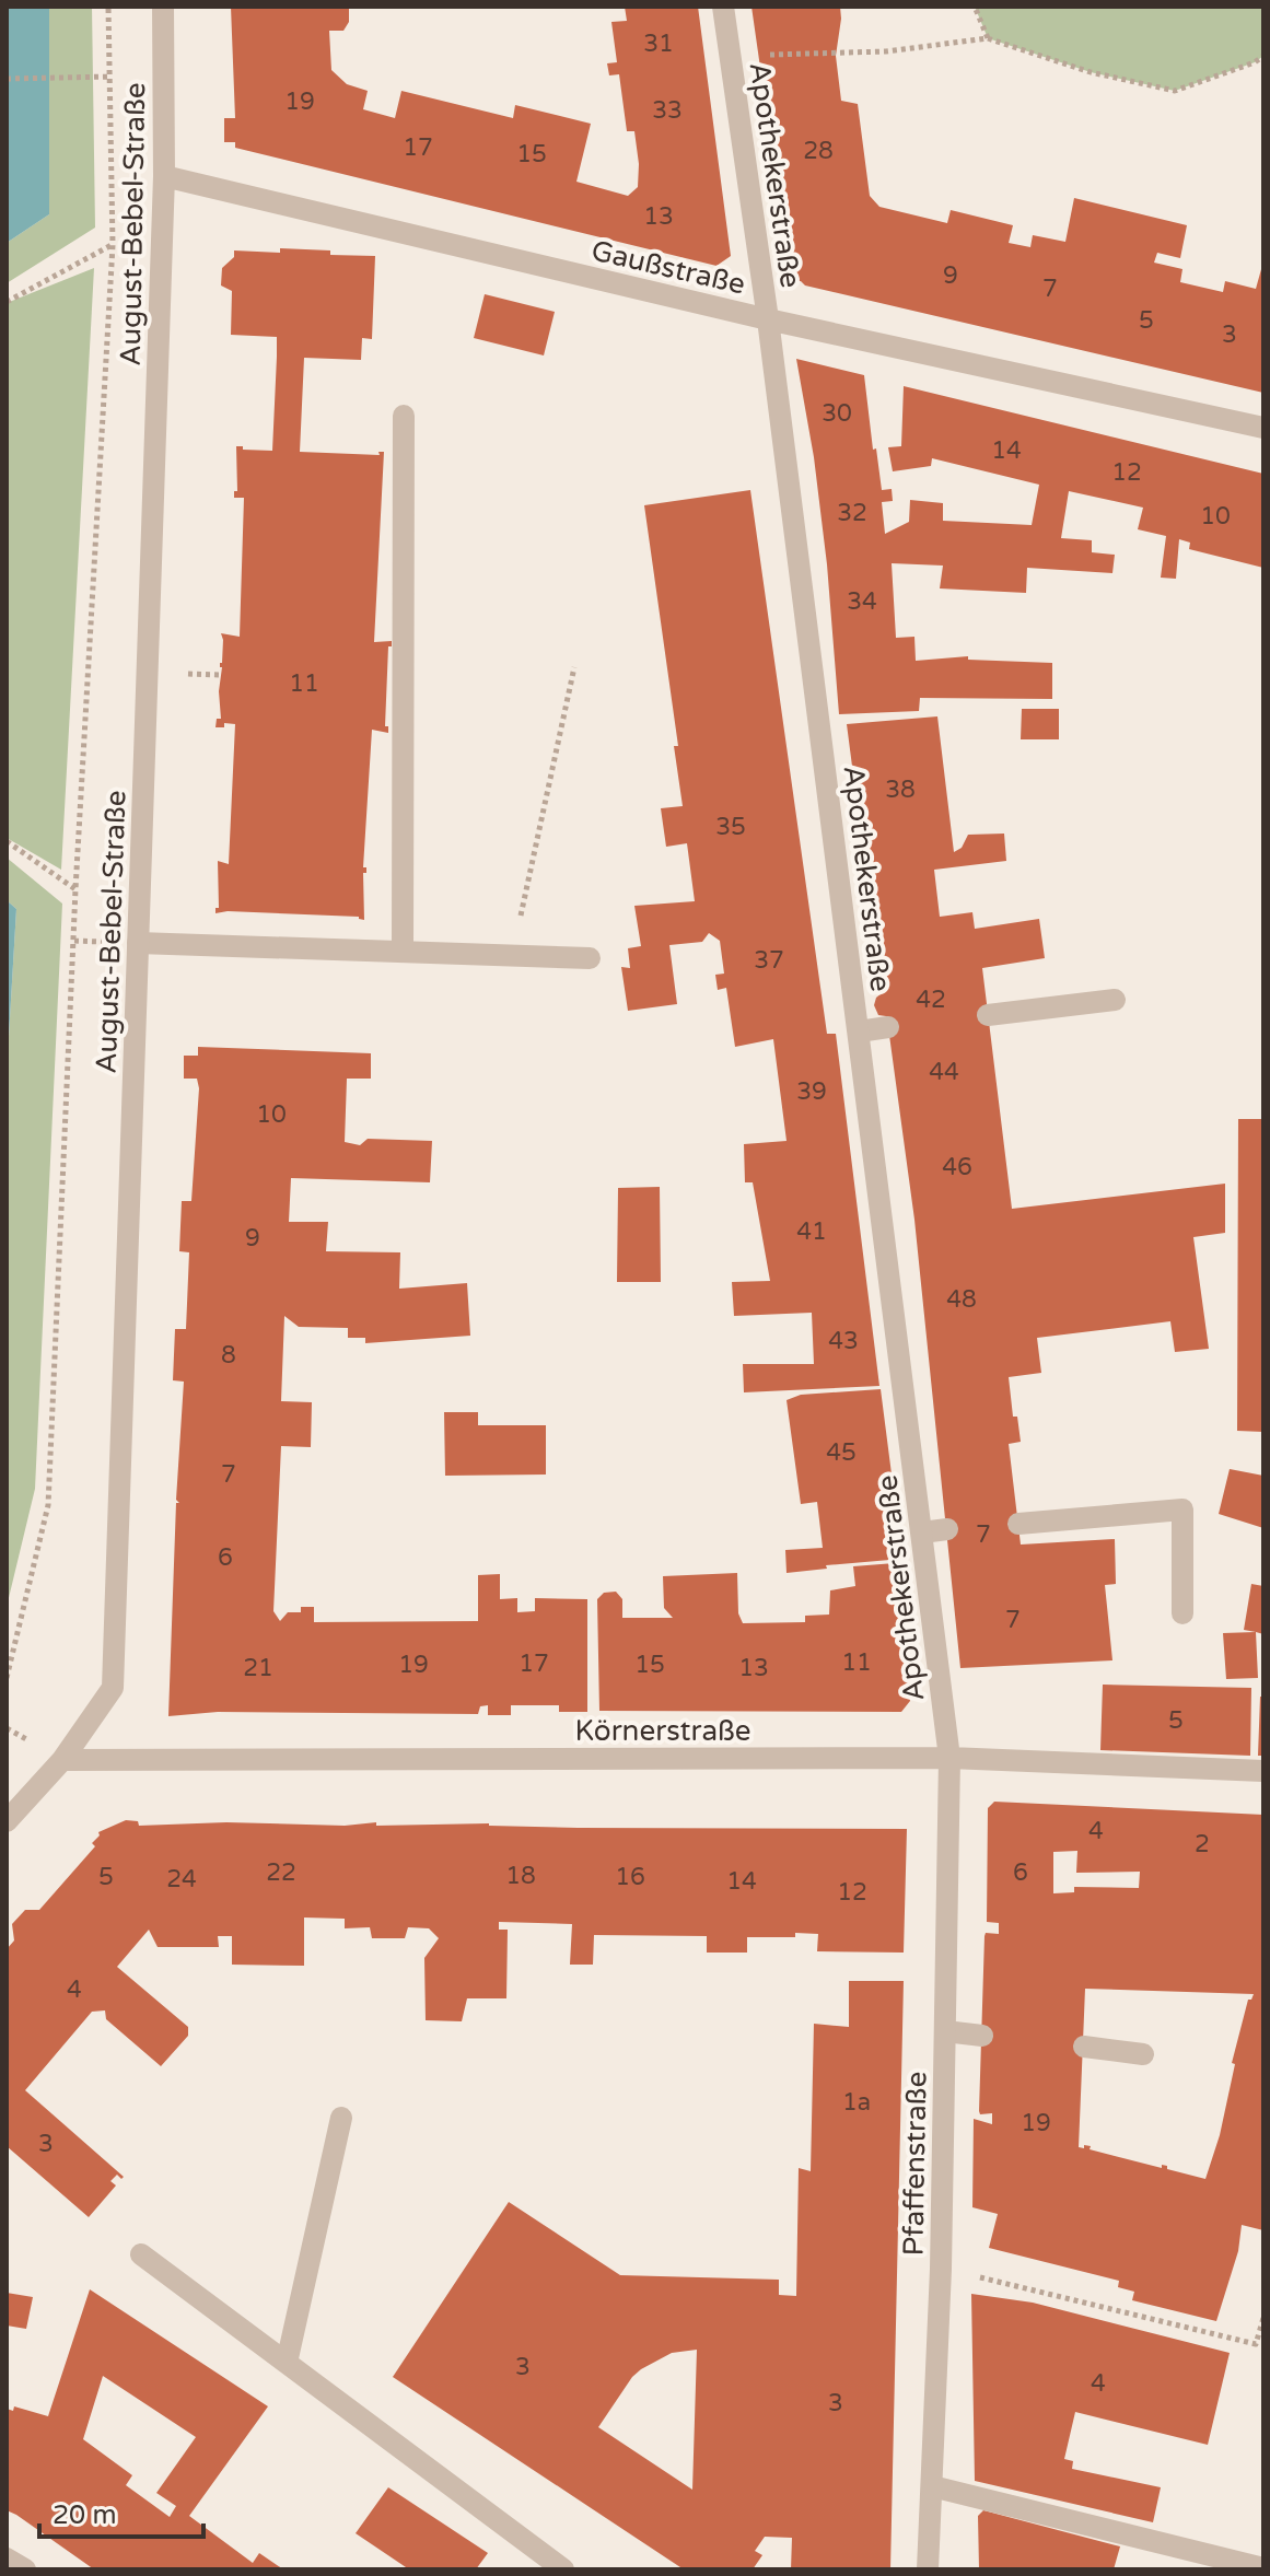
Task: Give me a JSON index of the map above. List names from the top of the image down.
{
  "streets": {
    "street": [
      "Apothekerstraße",
      "August-Bebel-Straße",
      "Gaußstraße",
      "Körnerstraße",
      "Pfaffenstraße"
    ]
  },
  "crossings": [
    ["Apothekerstraße", "Gaußstraße"],
    ["Apothekerstraße", "Körnerstraße"],
    ["Apothekerstraße", "Pfaffenstraße"],
    ["August-Bebel-Straße", "Gaußstraße"],
    ["August-Bebel-Straße", "Körnerstraße"],
    ["Körnerstraße", "Pfaffenstraße"]
  ],
  "house_numbers": [
    "31",
    "19",
    "33",
    "17",
    "28",
    "15",
    "13",
    "9",
    "7",
    "5",
    "3",
    "30",
    "14",
    "12",
    "32",
    "10",
    "34",
    "11",
    "38",
    "35",
    "37",
    "42",
    "44",
    "39",
    "10",
    "46",
    "41",
    "9",
    "48",
    "43",
    "8",
    "45",
    "7",
    "7",
    "6",
    "7",
    "11",
    "17",
    "19",
    "15",
    "21",
    "13",
    "5",
    "4",
    "2",
    "22",
    "6",
    "18",
    "5",
    "16",
    "24",
    "14",
    "12",
    "4",
    "1a",
    "19",
    "3",
    "3",
    "4",
    "3"
  ],
  "scale_bar": "20 m"
}
